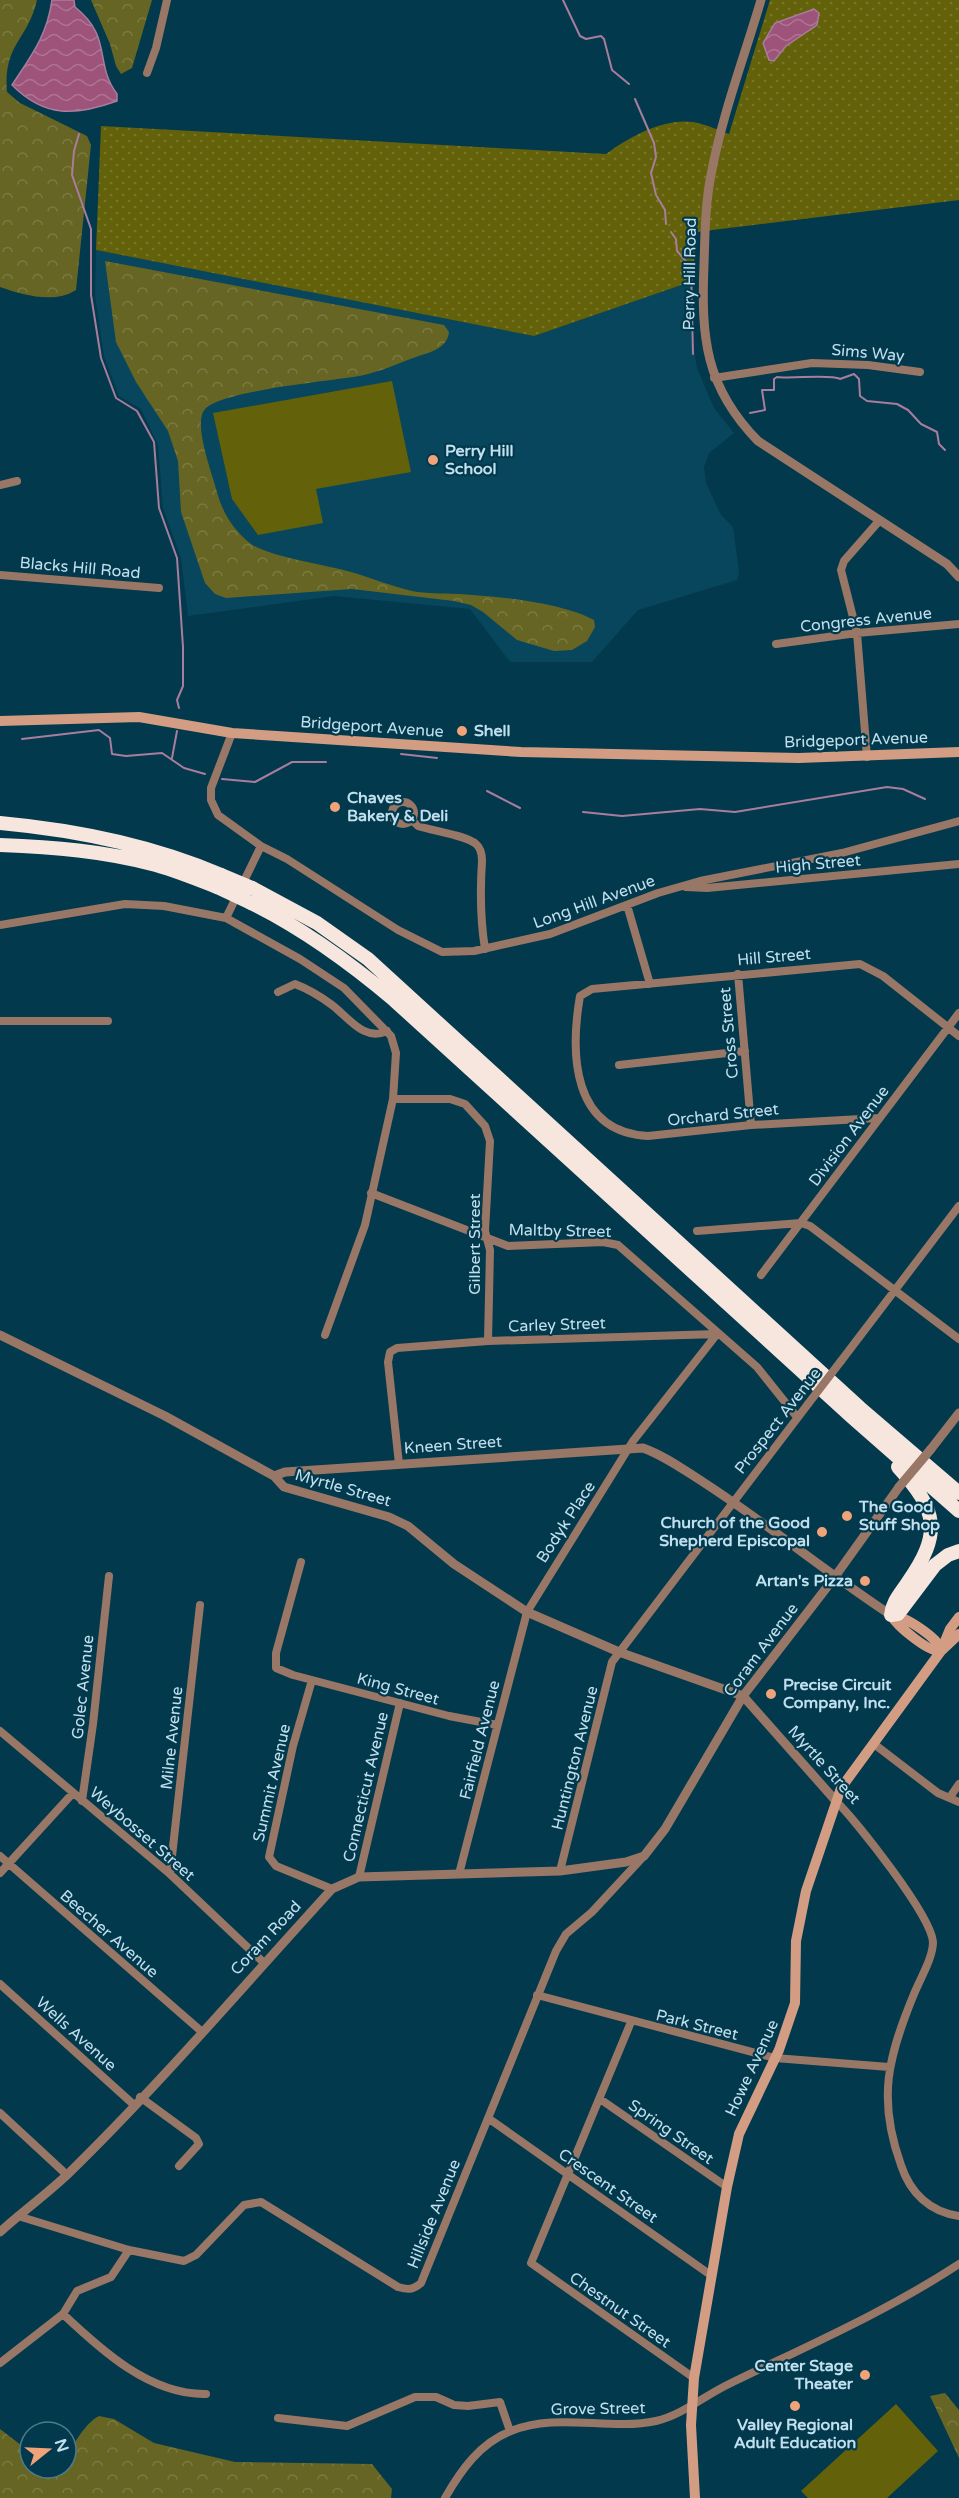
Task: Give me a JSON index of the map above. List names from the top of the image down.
{
  "streets": {
    "main road": ["Bridgeport Avenue", "Kneen Street", "Howe Avenue"],
    "street": [
      "Perry Hill Road",
      "Sims Way",
      "Blacks Hill Road",
      "Congress Avenue",
      "High Street",
      "Long Hill Avenue",
      "Hill Street",
      "Cross Street",
      "Orchard Street",
      "Division Avenue",
      "Maltby Street",
      "Gilbert Street",
      "Carley Street",
      "Prospect Avenue",
      "Myrtle Street",
      "Bodyk Place",
      "Coram Avenue",
      "Golec Avenue",
      "King Street",
      "Milne Avenue",
      "Fairfield Avenue",
      "Huntington Avenue",
      "Summit Avenue",
      "Connecticut Avenue",
      "Weybosset Street",
      "Beecher Avenue",
      "Coram Road",
      "Park Street",
      "Wells Avenue",
      "Spring Street",
      "Crescent Street",
      "Hillside Avenue",
      "Chestnut Street",
      "Grove Street"
    ]
  },
  "crossings": [
    ["Perry Hill Road", "Sims Way"],
    ["Bridgeport Avenue", "Long Hill Avenue"],
    ["High Street", "Long Hill Avenue"],
    ["Hill Street", "Cross Street"],
    ["Hill Street", "Orchard Street"],
    ["Hill Street", "Division Avenue"],
    ["Cross Street", "Orchard Street"],
    ["Orchard Street", "Division Avenue"],
    ["Maltby Street", "Gilbert Street"],
    ["Maltby Street", "Carley Street"],
    ["Maltby Street", "Prospect Avenue"],
    ["Gilbert Street", "Carley Street"],
    ["Carley Street", "Kneen Street"],
    ["Prospect Avenue", "Kneen Street"],
    ["Prospect Avenue", "Myrtle Street"],
    ["Prospect Avenue", "Huntington Avenue"],
    ["Kneen Street", "Myrtle Street"],
    ["Kneen Street", "Bodyk Place"],
    ["Kneen Street", "Coram Avenue"],
    ["Kneen Street", "Howe Avenue"],
    ["Myrtle Street", "Bodyk Place"],
    ["Myrtle Street", "Coram Avenue"],
    ["Myrtle Street", "Fairfield Avenue"],
    ["Myrtle Street", "Huntington Avenue"],
    ["Myrtle Street", "Park Street"],
    ["Myrtle Street", "Howe Avenue"],
    ["Bodyk Place", "Fairfield Avenue"],
    ["Coram Avenue", "Coram Road"],
    ["Coram Avenue", "Hillside Avenue"],
    ["Golec Avenue", "Weybosset Street"],
    ["King Street", "Fairfield Avenue"],
    ["King Street", "Summit Avenue"],
    ["King Street", "Connecticut Avenue"],
    ["Milne Avenue", "Weybosset Street"],
    ["Fairfield Avenue", "Coram Road"],
    ["Huntington Avenue", "Coram Road"],
    ["Summit Avenue", "Coram Road"],
    ["Connecticut Avenue", "Coram Road"],
    ["Weybosset Street", "Coram Road"],
    ["Beecher Avenue", "Coram Road"],
    ["Coram Road", "Wells Avenue"],
    ["Coram Road", "Hillside Avenue"],
    ["Park Street", "Howe Avenue"],
    ["Park Street", "Hillside Avenue"],
    ["Howe Avenue", "Spring Street"],
    ["Howe Avenue", "Crescent Street"],
    ["Howe Avenue", "Chestnut Street"],
    ["Howe Avenue", "Grove Street"],
    ["Crescent Street", "Hillside Avenue"],
    ["Crescent Street", "Chestnut Street"]
  ],
  "places": [
    "Perry Hill School",
    "Shell",
    "Chaves Bakery & Deli",
    "The Good Stuff Shop",
    "Church of the Good Shepherd Episcopal",
    "Artan's Pizza",
    "Precise Circuit Company, Inc.",
    "Center Stage Theater",
    "Valley Regional Adult Education"
  ],
  "north": "right"
}
